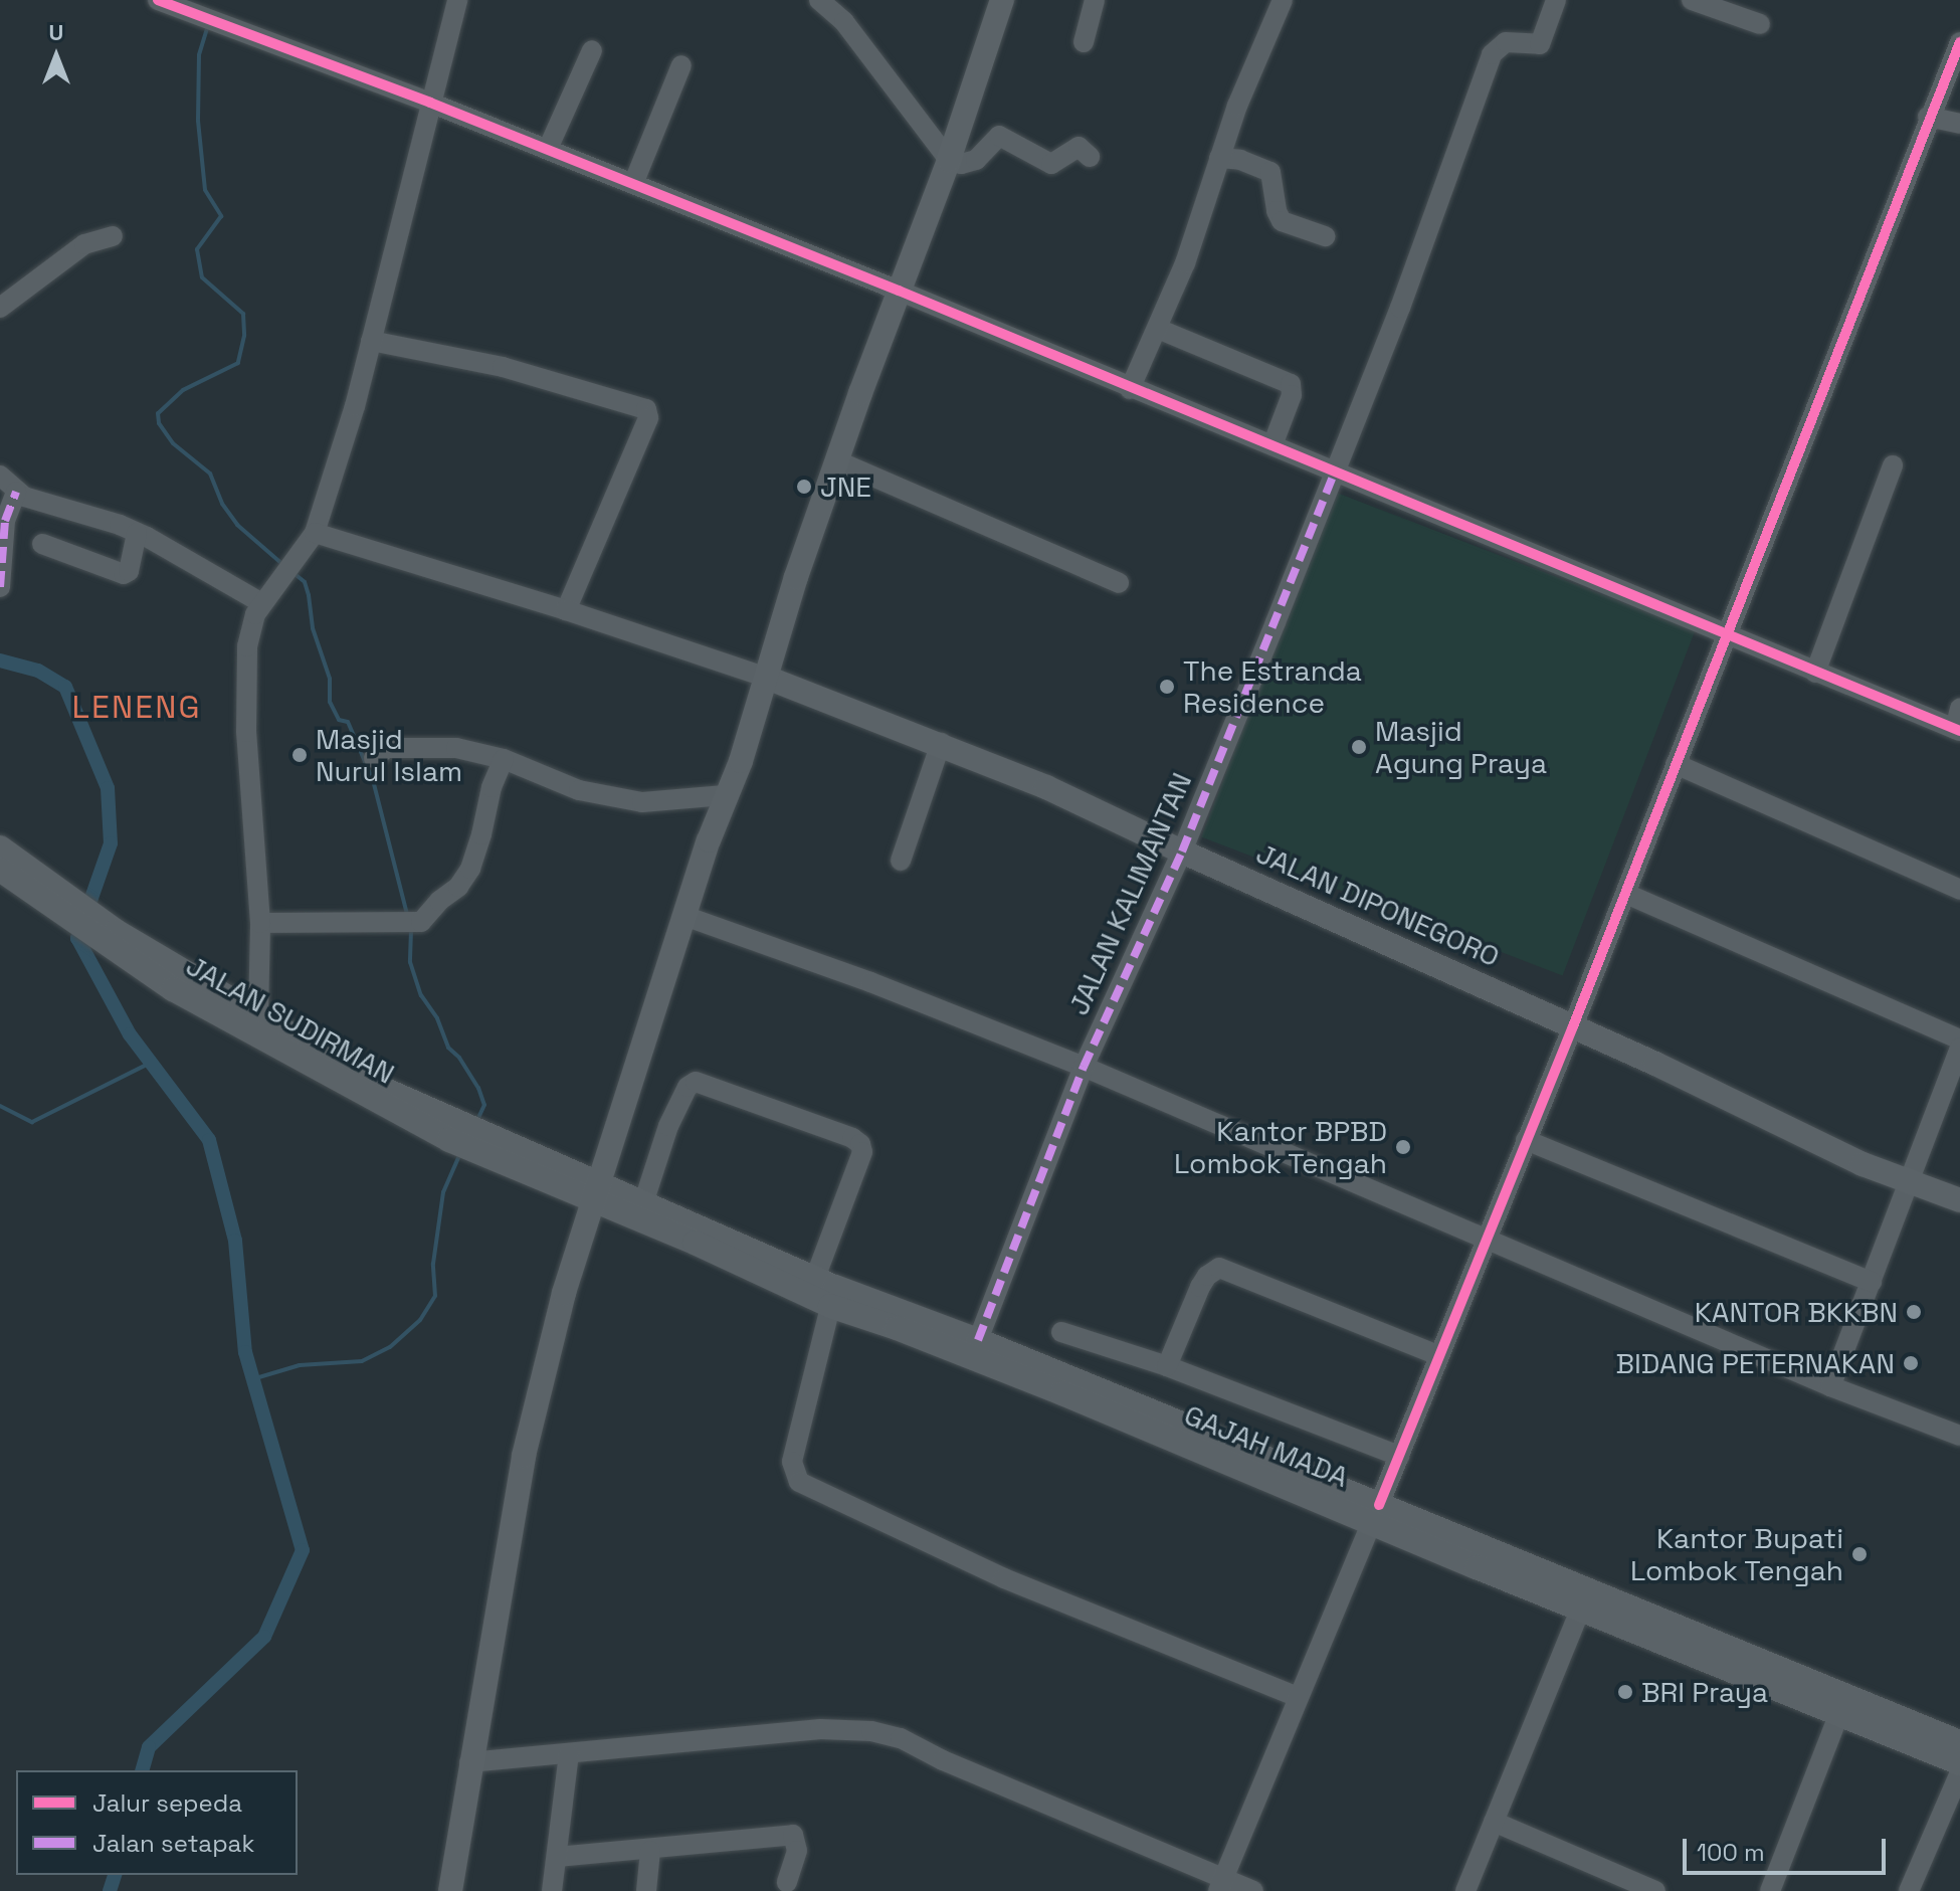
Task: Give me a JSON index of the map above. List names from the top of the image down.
{
  "streets": {
    "main road": ["JALAN DIPONEGORO", "JALAN SUDIRMAN", "GAJAH MADA"],
    "street": ["JALAN KALIMANTAN"]
  },
  "crossings": [
    ["JALAN KALIMANTAN", "JALAN DIPONEGORO"],
    ["JALAN KALIMANTAN", "GAJAH MADA"]
  ],
  "districts": ["LENENG"],
  "places": [
    "JNE",
    "The Estranda Residence",
    "Masjid Agung Praya",
    "Masjid Nurul Islam",
    "Kantor BPBD Lombok Tengah",
    "KANTOR BKKBN",
    "BIDANG PETERNAKAN",
    "Kantor Bupati Lombok Tengah",
    "BRI Praya"
  ],
  "legend": ["Jalur sepeda", "Jalan setapak"],
  "scale_bar": "100 m",
  "north": "top"
}
